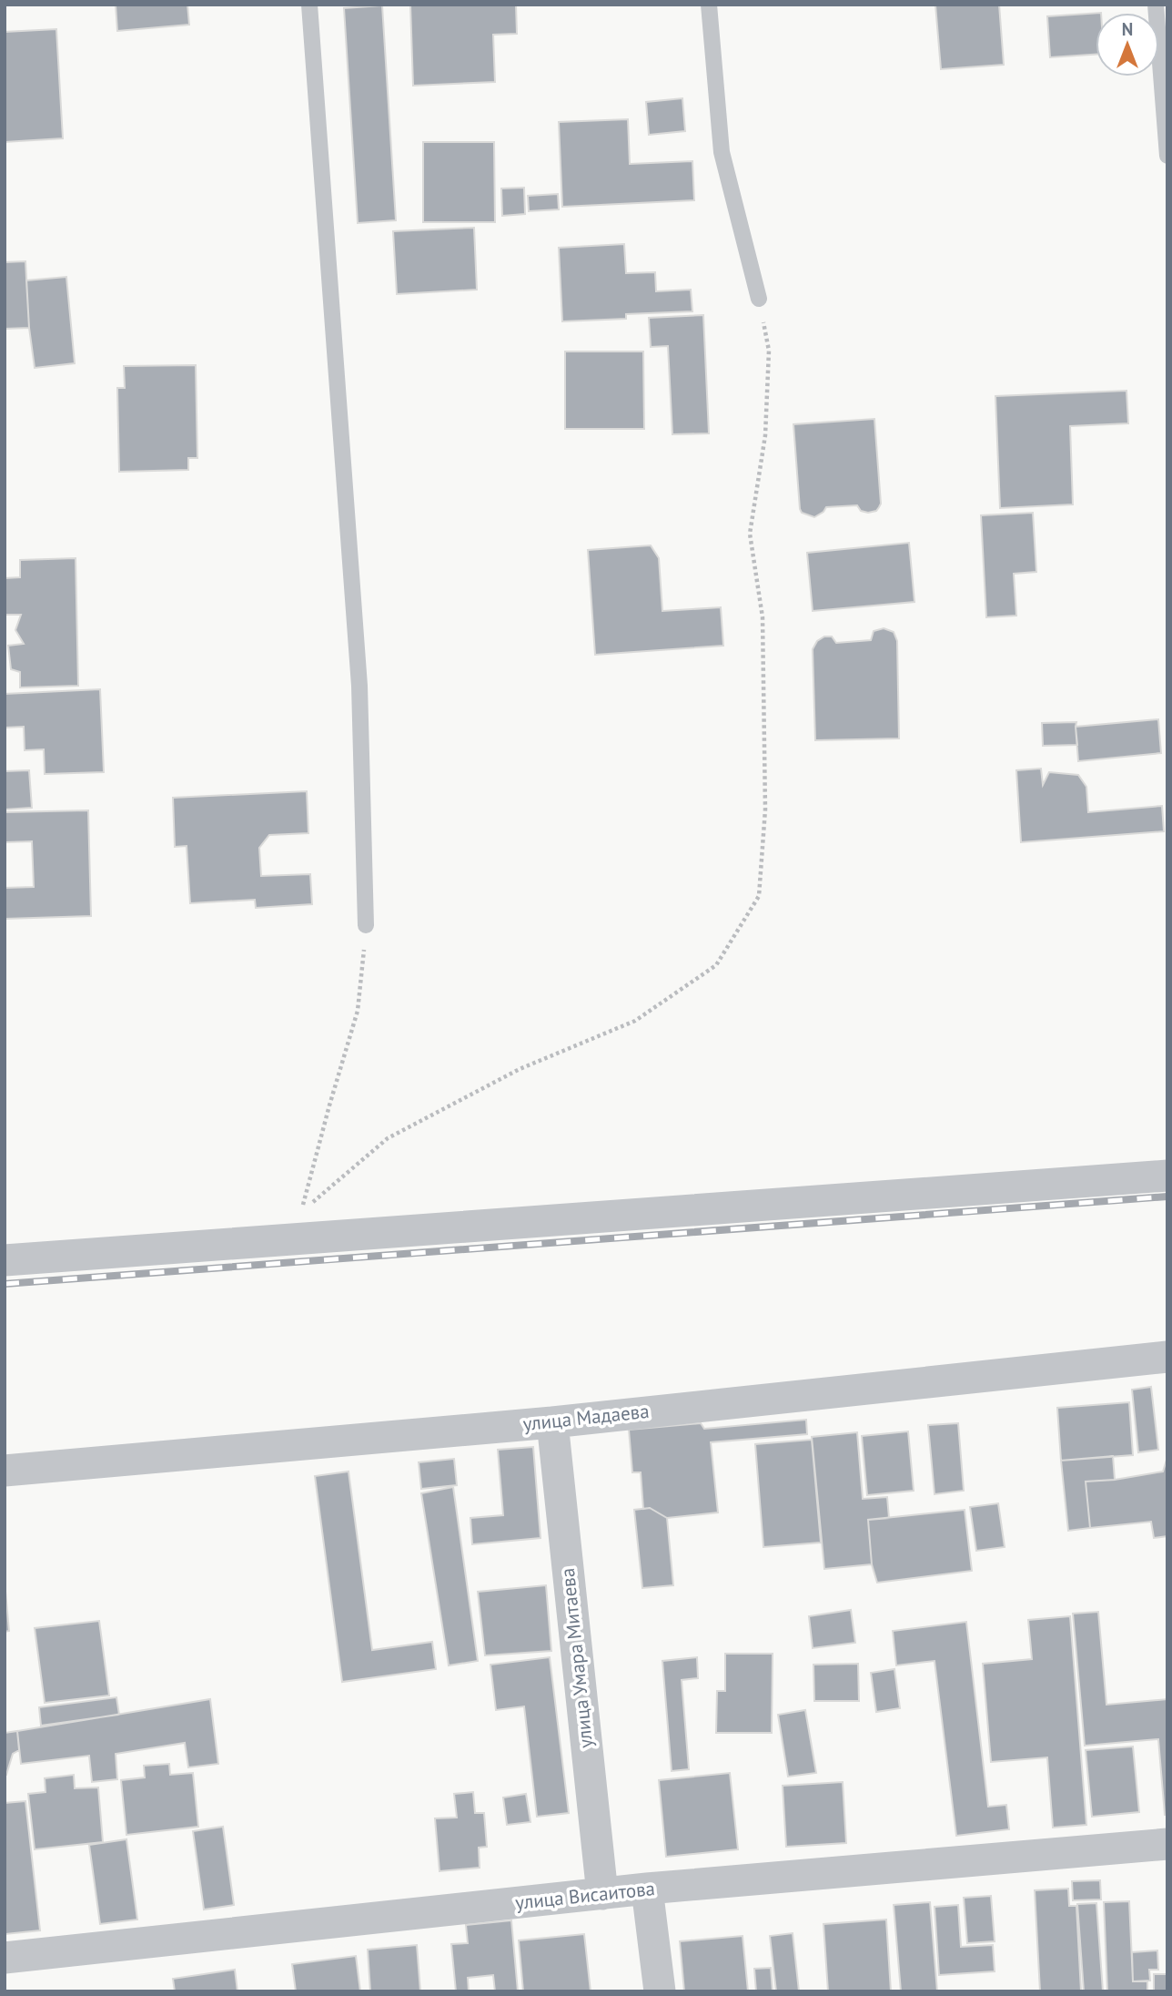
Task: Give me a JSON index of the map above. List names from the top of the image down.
{
  "streets": {
    "street": ["улица Мадаева", "улица Умара Митаева", "улица Висаитова"]
  },
  "crossings": [
    ["улица Мадаева", "улица Умара Митаева"],
    ["улица Умара Митаева", "улица Висаитова"]
  ],
  "north": "top"
}
